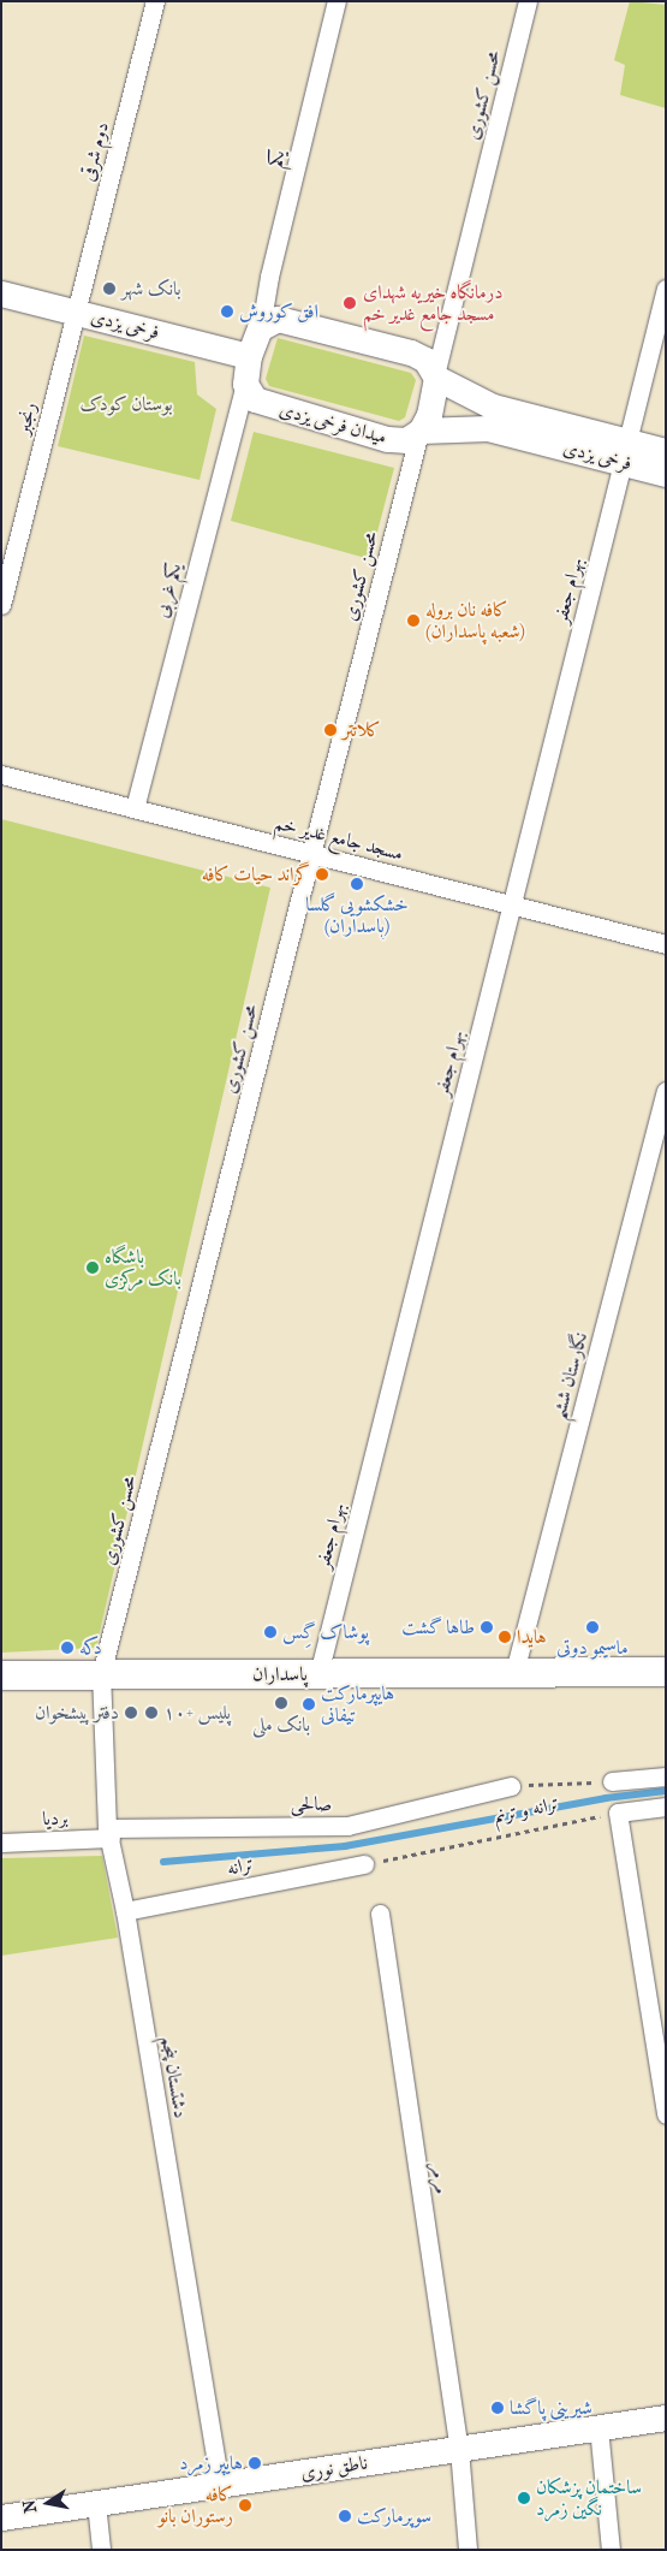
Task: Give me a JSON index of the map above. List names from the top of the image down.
{
  "streets": {
    "main road": [
      "فرخی یزدی",
      "میدان فرخی یزدی",
      "پاسداران",
      "ناطق نوری"
    ],
    "street": [
      "محسن کشوری",
      "دوم شرقی",
      "یکم",
      "رنجبر",
      "یکم غربی",
      "بهرام جعفر",
      "مسجد جامع غدیر خم",
      "نگارستان ششم",
      "صالحی",
      "بردیا",
      "ترانه",
      "دشتستان پنجم",
      "مرمر"
    ],
    "path": ["ترانه و ترنم"]
  },
  "crossings": [
    ["محسن کشوری", "فرخی یزدی"],
    ["محسن کشوری", "میدان فرخی یزدی"],
    ["محسن کشوری", "مسجد جامع غدیر خم"],
    ["محسن کشوری", "پاسداران"],
    ["محسن کشوری", "دشتستان پنجم"],
    ["دوم شرقی", "فرخی یزدی"],
    ["دوم شرقی", "رنجبر"],
    ["فرخی یزدی", "رنجبر"],
    ["فرخی یزدی", "میدان فرخی یزدی"],
    ["فرخی یزدی", "بهرام جعفر"],
    ["میدان فرخی یزدی", "یکم غربی"],
    ["یکم غربی", "مسجد جامع غدیر خم"],
    ["بهرام جعفر", "مسجد جامع غدیر خم"],
    ["بهرام جعفر", "پاسداران"],
    ["نگارستان ششم", "پاسداران"],
    ["پاسداران", "دشتستان پنجم"],
    ["صالحی", "بردیا"],
    ["صالحی", "دشتستان پنجم"],
    ["بردیا", "دشتستان پنجم"],
    ["ترانه", "دشتستان پنجم"],
    ["دشتستان پنجم", "ناطق نوری"],
    ["مرمر", "ناطق نوری"]
  ],
  "parks": ["بوستان کودک"],
  "places": [
    "بانک شهر",
    "درمانگاه خیریه شهدای مسجد جامع غدیر خم",
    "افق کوروش",
    "کافه نان بروله (شعبه پاسداران)",
    "کلاتتر",
    "گراند حیات کافه",
    "خشکشویی گلسا (پاسداران)",
    "باشگاه بانک مرکزی",
    "طاها گشت",
    "ماسیمو دوتی",
    "پوشاک گِس",
    "هایدا",
    "دکه",
    "بانک ملی",
    "هایپرمارکت تیفانی",
    "دفتر پیشخوان",
    "پلیس +۱۰",
    "شیرینی پاگشا",
    "هایپر زمرد",
    "ساختمان پزشکان نگین زمرد",
    "کافه رستوران بانو",
    "سوپرمارکت"
  ],
  "north": "left"
}
